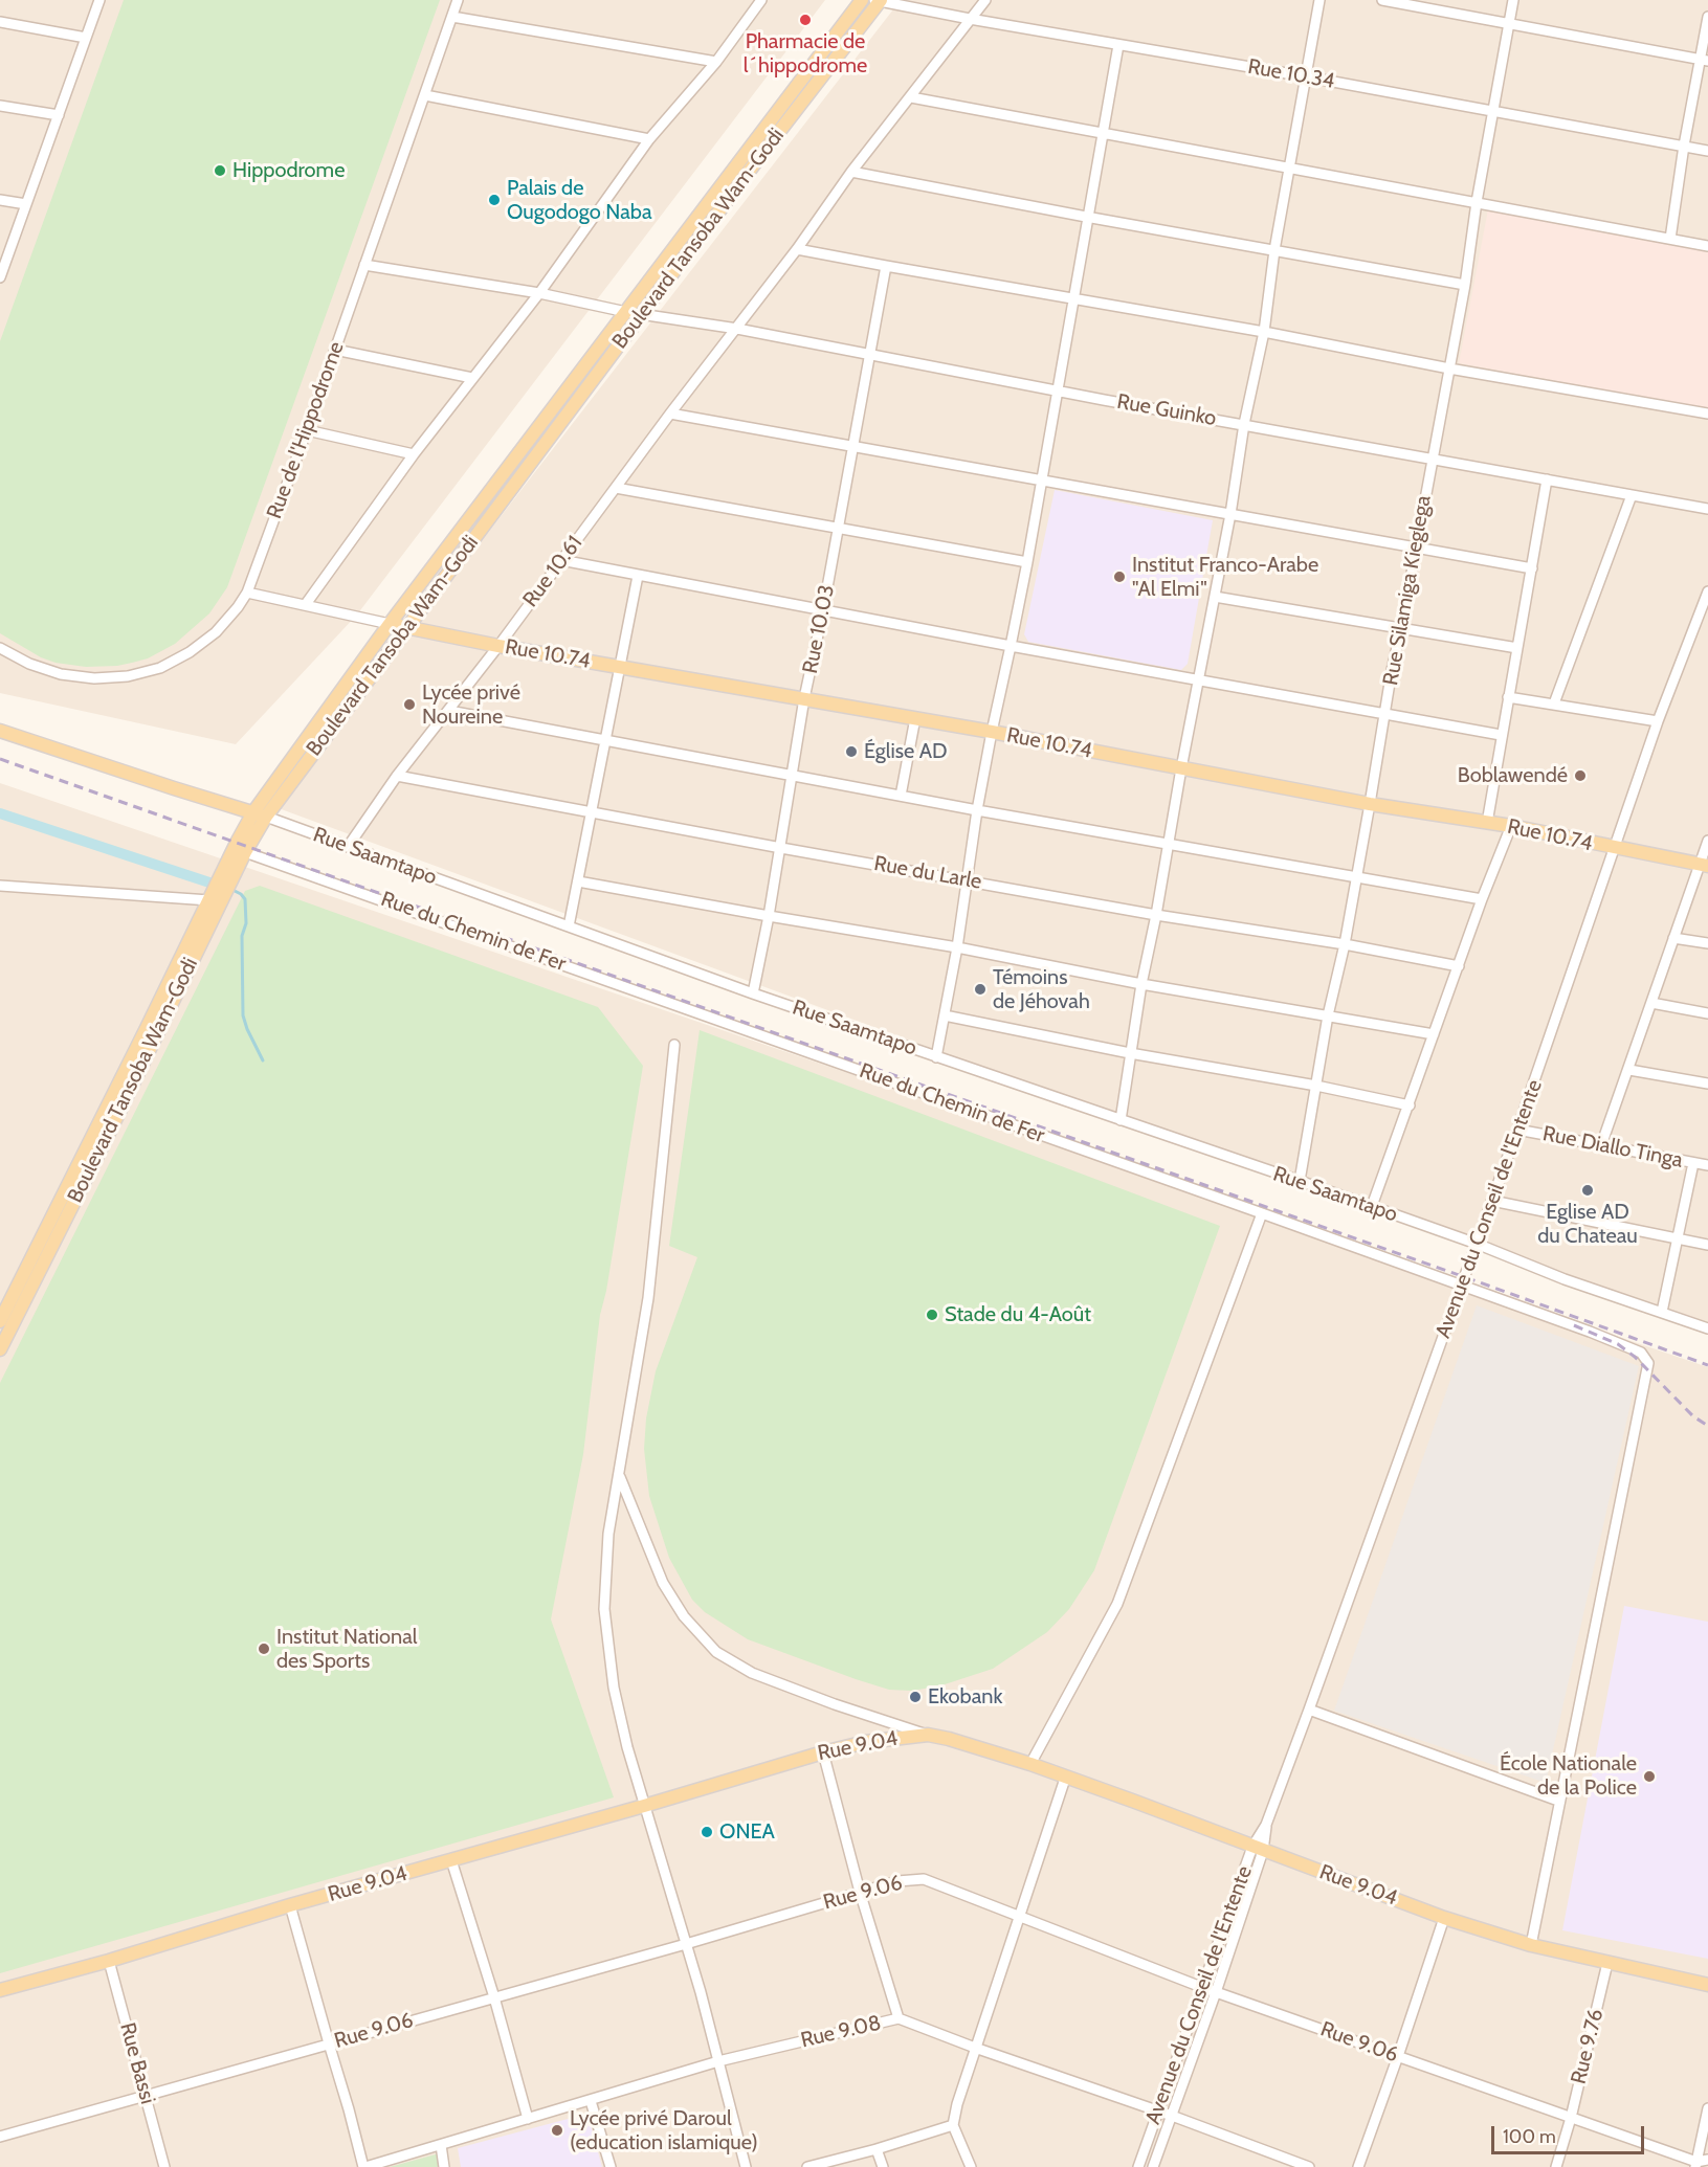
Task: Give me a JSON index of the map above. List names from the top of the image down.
{
  "streets": {
    "main road": [
      "Boulevard Tansoba Wam-Godi",
      "Rue 10.74",
      "Rue Saamtapo",
      "Rue 9.04"
    ],
    "street": [
      "Rue 10.34",
      "Rue Guinko",
      "Rue de l'Hippodrome",
      "Rue 10.61",
      "Rue Silamiga Kieglega",
      "Rue 10.03",
      "Rue du Larle",
      "Rue du Chemin de Fer",
      "Rue Diallo Tinga",
      "Avenue du Conseil de l'Entente",
      "Rue 9.06",
      "Rue 9.08",
      "Rue 9.76",
      "Rue Bassi"
    ]
  },
  "crossings": [
    ["Rue 10.34", "Boulevard Tansoba Wam-Godi"],
    ["Rue 10.34", "Rue 10.61"],
    ["Rue 10.34", "Rue Silamiga Kieglega"],
    ["Boulevard Tansoba Wam-Godi", "Rue Guinko"],
    ["Boulevard Tansoba Wam-Godi", "Rue 10.74"],
    ["Boulevard Tansoba Wam-Godi", "Rue Saamtapo"],
    ["Boulevard Tansoba Wam-Godi", "Rue du Chemin de Fer"],
    ["Rue Guinko", "Rue de l'Hippodrome"],
    ["Rue Guinko", "Rue 10.61"],
    ["Rue Guinko", "Rue Silamiga Kieglega"],
    ["Rue Guinko", "Rue 10.03"],
    ["Rue 10.61", "Rue 10.74"],
    ["Rue 10.61", "Rue Saamtapo"],
    ["Rue 10.61", "Rue du Larle"],
    ["Rue Silamiga Kieglega", "Rue 10.74"],
    ["Rue Silamiga Kieglega", "Rue Saamtapo"],
    ["Rue Silamiga Kieglega", "Rue du Larle"],
    ["Rue 10.03", "Rue 10.74"],
    ["Rue 10.03", "Rue Saamtapo"],
    ["Rue 10.03", "Rue du Larle"],
    ["Rue 10.74", "Avenue du Conseil de l'Entente"],
    ["Rue Saamtapo", "Avenue du Conseil de l'Entente"],
    ["Rue du Chemin de Fer", "Avenue du Conseil de l'Entente"],
    ["Rue Diallo Tinga", "Avenue du Conseil de l'Entente"],
    ["Avenue du Conseil de l'Entente", "Rue 9.04"],
    ["Avenue du Conseil de l'Entente", "Rue 9.06"],
    ["Avenue du Conseil de l'Entente", "Rue 9.08"],
    ["Rue 9.04", "Rue 9.76"],
    ["Rue 9.04", "Rue Bassi"],
    ["Rue 9.06", "Rue 9.76"],
    ["Rue 9.06", "Rue Bassi"]
  ],
  "places": [
    "Pharmacie de l´hippodrome",
    "Hippodrome",
    "Palais de Ougodogo Naba",
    "Institut Franco-Arabe \"Al Elmi\"",
    "Lycée privé Noureine",
    "Église AD",
    "Boblawendé",
    "Témoins de Jéhovah",
    "Eglise AD du Chateau",
    "Stade du 4-Août",
    "Institut National des Sports",
    "Ekobank",
    "École Nationale de la Police",
    "ONEA",
    "Lycée privé Daroul (education islamique)"
  ],
  "scale_bar": "100 m"
}
